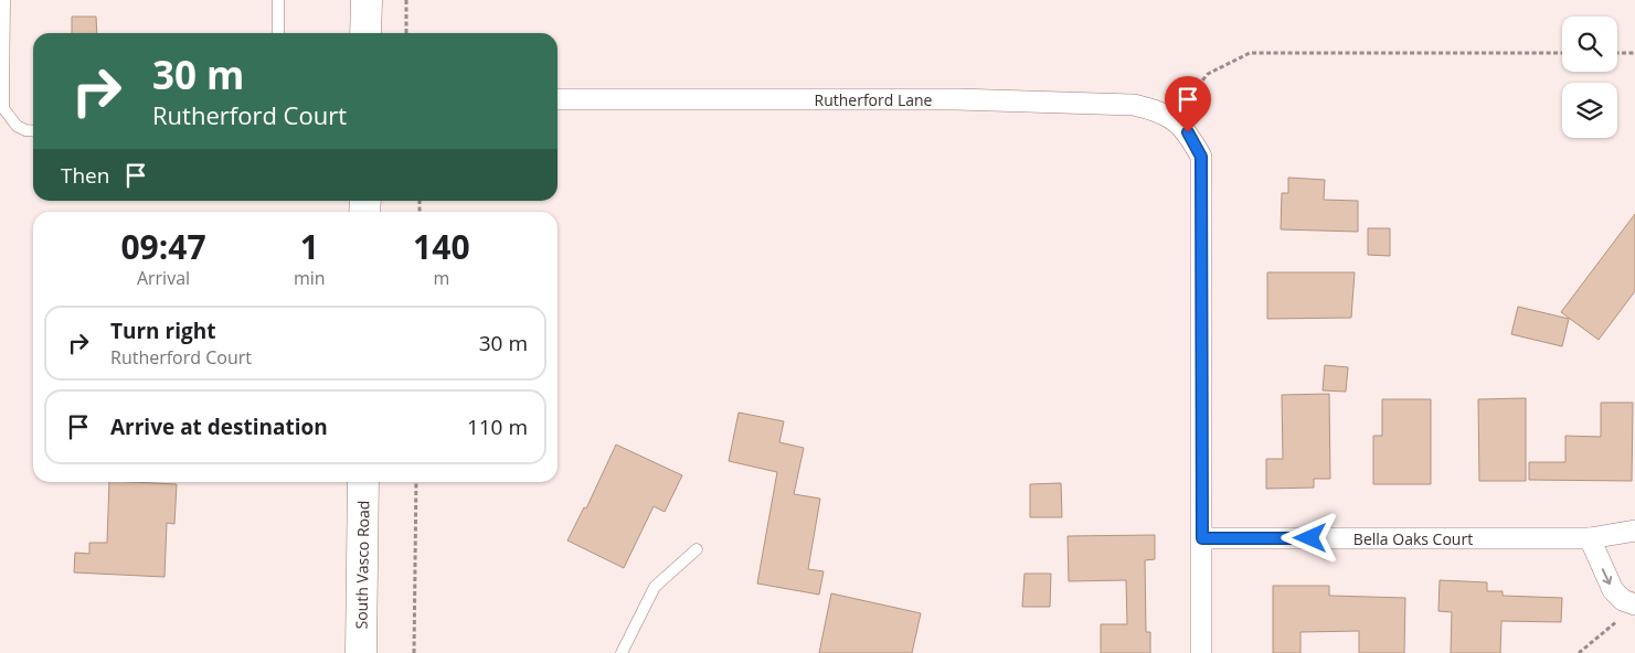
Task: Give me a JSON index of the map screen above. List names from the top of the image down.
{
  "streets": {
    "main road": ["South Vasco Road"],
    "street": ["Rutherford Lane", "Bella Oaks Court"]
  },
  "page": {
    "turn": ["30 m", "Rutherford Court"],
    "then": "Then",
    "eta": [
      "09:47",
      "Arrival",
      "1",
      "min",
      "140",
      "m"
    ],
    "list": [
      {
        "name": "Turn right",
        "note": "Rutherford Court",
        "value": "30 m"
      },
      {
        "name": "Arrive at destination",
        "value": "110 m"
      }
    ]
  }
}
